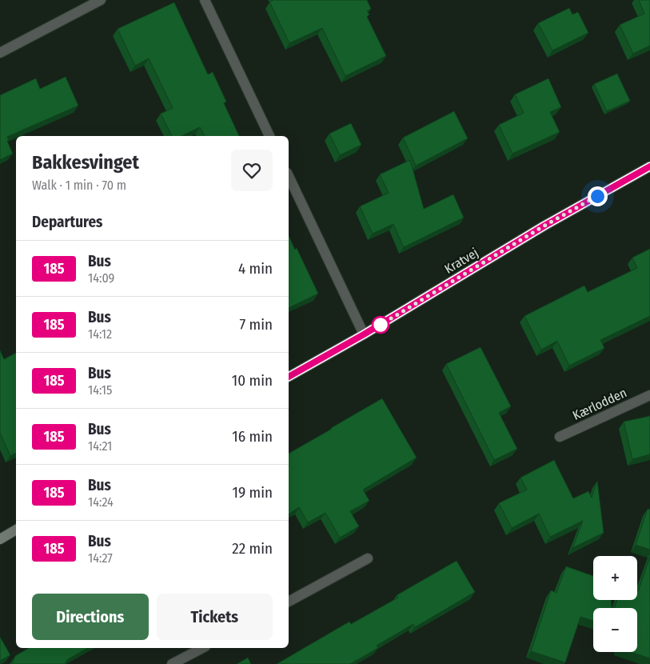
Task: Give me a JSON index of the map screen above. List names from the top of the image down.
{
  "streets": {
    "street": ["Kratvej", "Kærlodden"]
  },
  "lines": ["bus line 185"],
  "page": {
    "heading": [
      ["Bakkesvinget", "Walk · 1 min · 70 m"],
      "Departures"
    ],
    "list": [
      {
        "mark": "185",
        "name": "Bus",
        "note": "14:09",
        "value": "4 min"
      },
      {
        "mark": "185",
        "name": "Bus",
        "note": "14:12",
        "value": "7 min"
      },
      {
        "mark": "185",
        "name": "Bus",
        "note": "14:15",
        "value": "10 min"
      },
      {
        "mark": "185",
        "name": "Bus",
        "note": "14:21",
        "value": "16 min"
      },
      {
        "mark": "185",
        "name": "Bus",
        "note": "14:24",
        "value": "19 min"
      },
      {
        "mark": "185",
        "name": "Bus",
        "note": "14:27",
        "value": "22 min"
      }
    ],
    "map_buttons": ["+", "−"],
    "buttons": ["Directions", "Tickets"]
  }
}
